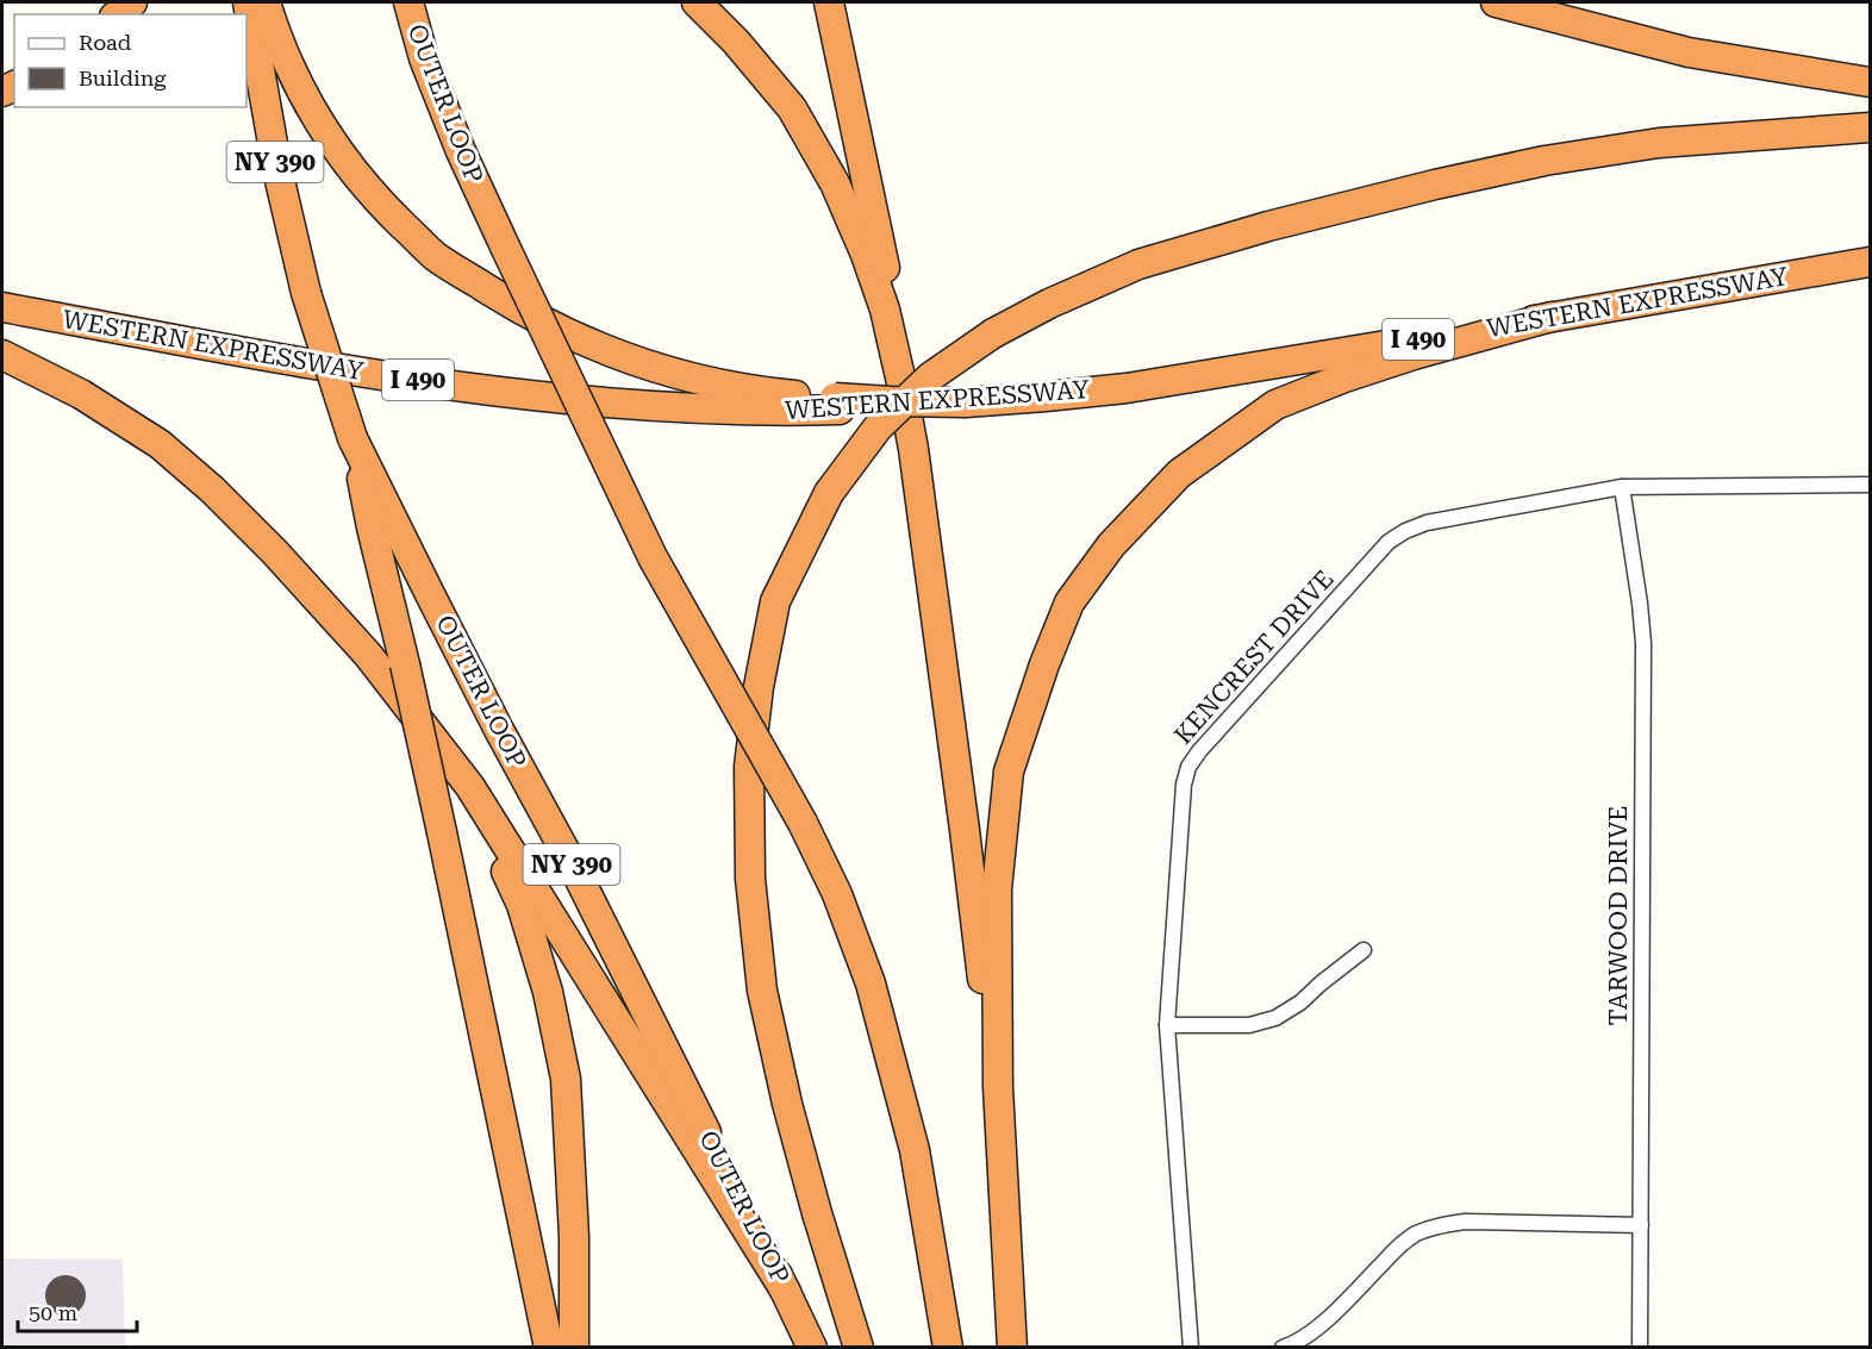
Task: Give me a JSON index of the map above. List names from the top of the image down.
{
  "streets": {
    "highway": [
      "OUTER LOOP",
      "NY 390",
      "WESTERN EXPRESSWAY",
      "I 490"
    ],
    "street": ["KENCREST DRIVE", "TARWOOD DRIVE"]
  },
  "crossings": [
    ["KENCREST DRIVE", "TARWOOD DRIVE"]
  ],
  "legend": ["Road", "Building"],
  "scale_bar": "50 m"
}
